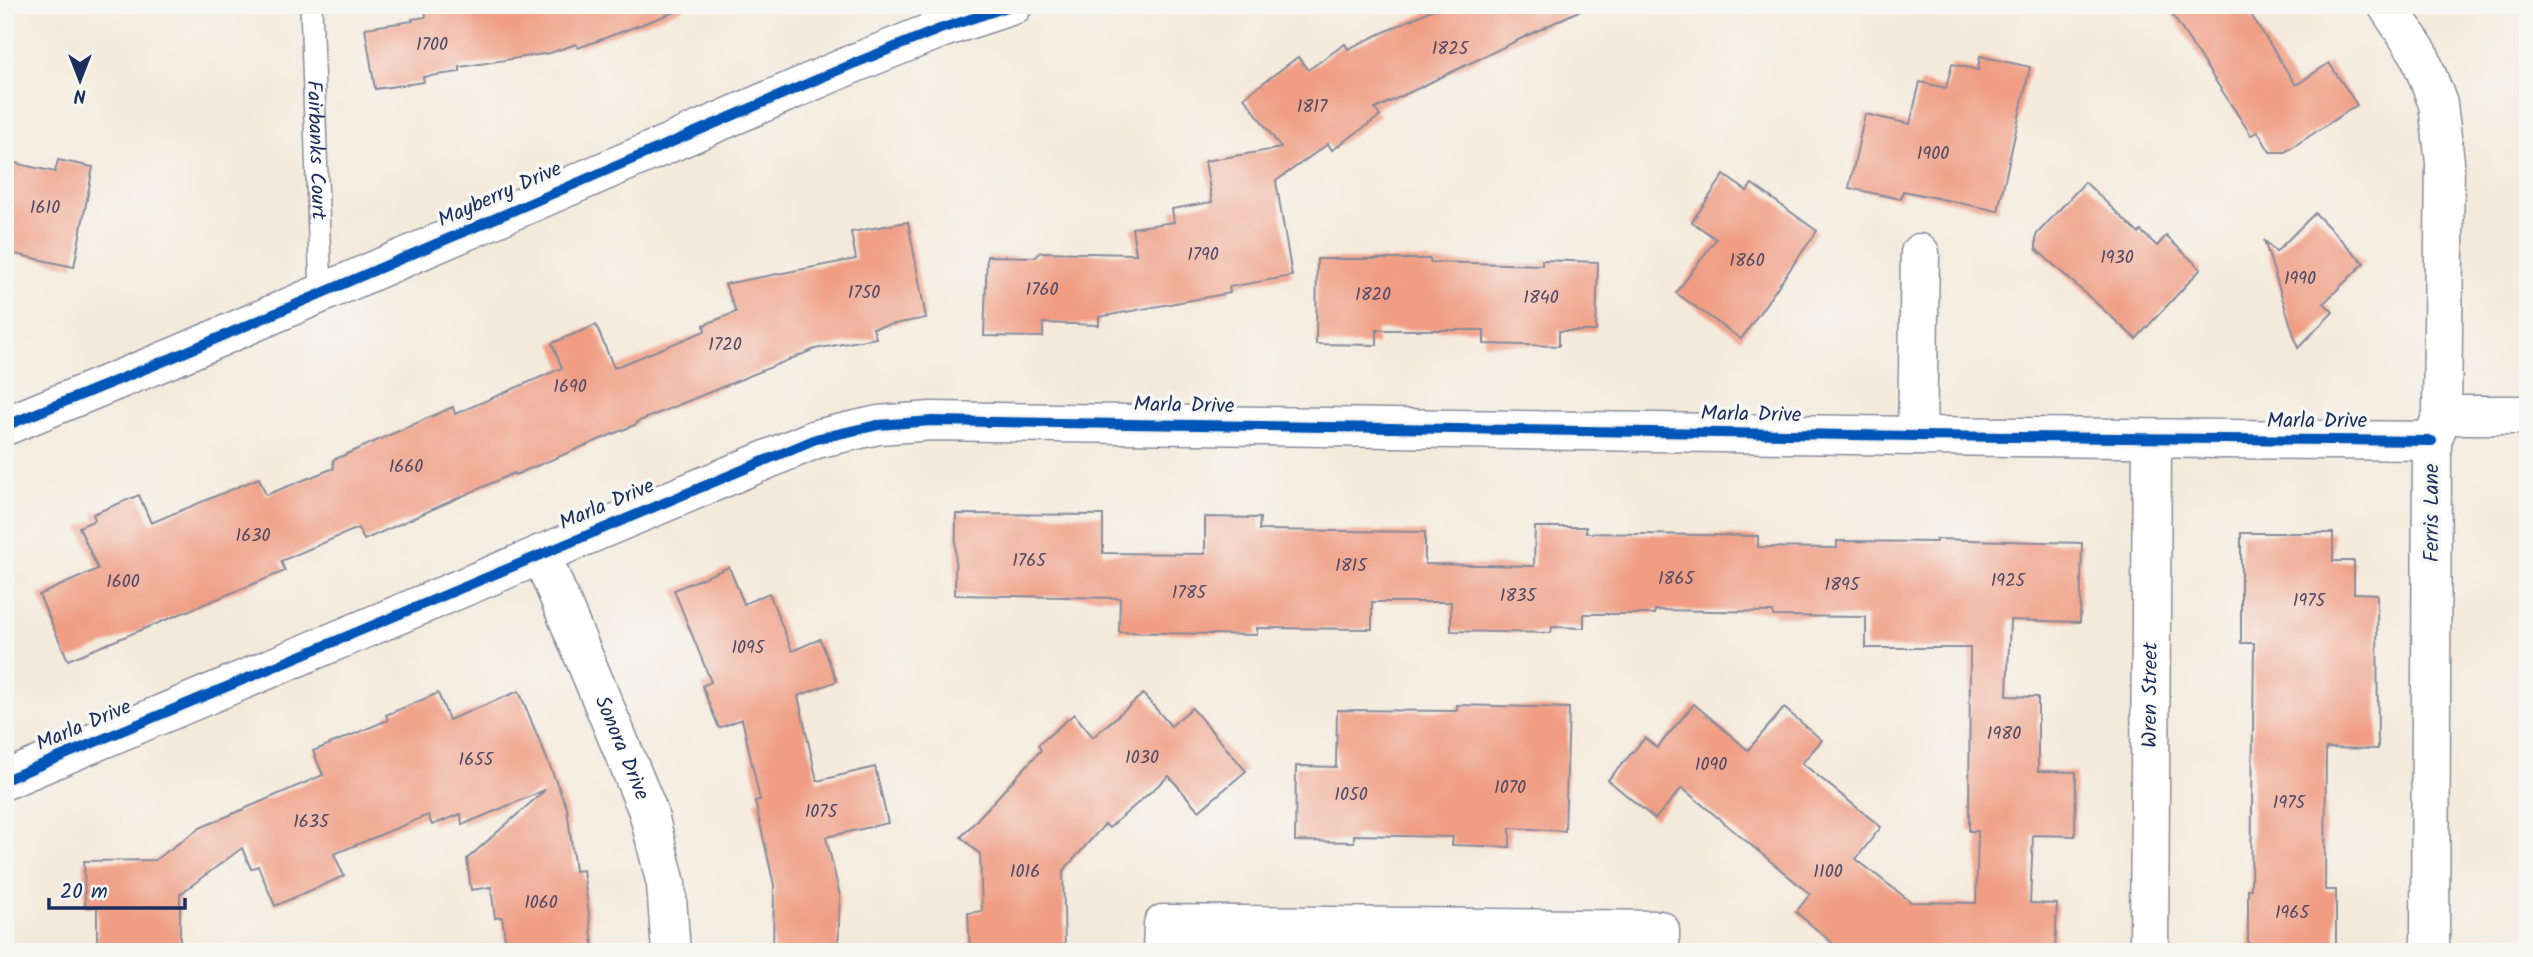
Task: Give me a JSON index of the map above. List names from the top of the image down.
{
  "streets": {
    "street": [
      "Mayberry Drive",
      "Marla Drive",
      "Ferris Lane",
      "Wren Street",
      "Sonora Drive"
    ],
    "lane": ["Fairbanks Court"]
  },
  "crossings": [
    ["Fairbanks Court", "Mayberry Drive"],
    ["Marla Drive", "Ferris Lane"],
    ["Marla Drive", "Wren Street"],
    ["Marla Drive", "Sonora Drive"]
  ],
  "house_numbers": [
    "1700",
    "1825",
    "1817",
    "1900",
    "1610",
    "1790",
    "1930",
    "1860",
    "1990",
    "1760",
    "1750",
    "1820",
    "1840",
    "1720",
    "1690",
    "1660",
    "1630",
    "1765",
    "1815",
    "1865",
    "1925",
    "1600",
    "1895",
    "1785",
    "1835",
    "1975",
    "1095",
    "1980",
    "1030",
    "1655",
    "1090",
    "1070",
    "1050",
    "1975",
    "1075",
    "1635",
    "1016",
    "1100",
    "1060",
    "1965"
  ],
  "scale_bar": "20 m",
  "north": "bottom"
}
